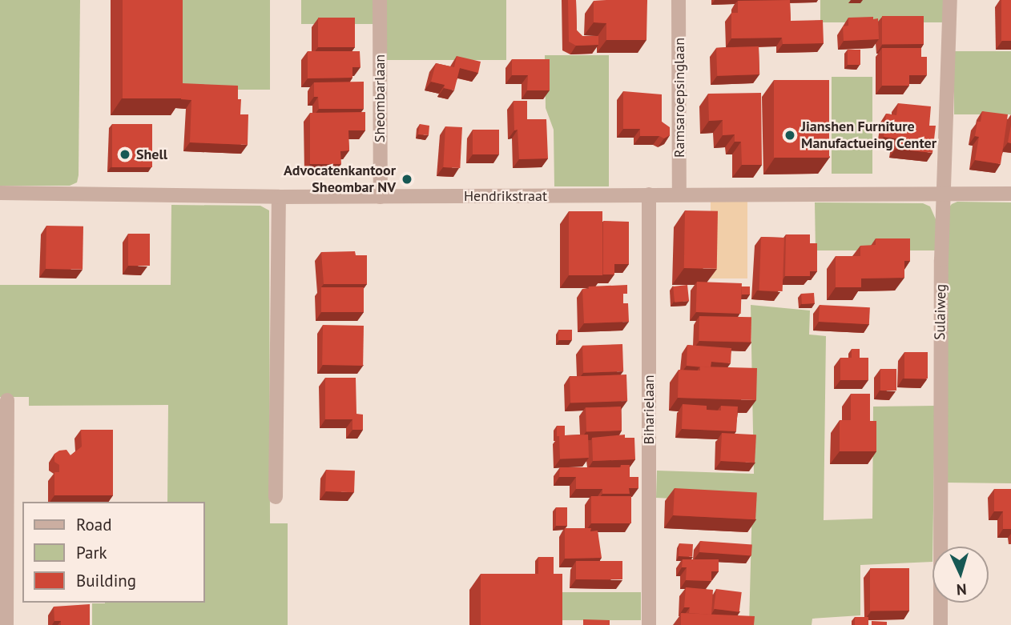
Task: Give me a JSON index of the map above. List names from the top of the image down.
{
  "streets": {
    "street": [
      "Ramsaroepsinglaan",
      "Sheombarlaan",
      "Hendrikstraat",
      "Sulaiweg",
      "Biharielaan"
    ]
  },
  "crossings": [
    ["Ramsaroepsinglaan", "Hendrikstraat"],
    ["Sheombarlaan", "Hendrikstraat"],
    ["Hendrikstraat", "Sulaiweg"],
    ["Hendrikstraat", "Biharielaan"]
  ],
  "places": ["Jianshen Furniture Manufactueing Center", "Shell", "Advocatenkantoor Sheombar NV"],
  "legend": ["Road", "Park", "Building"],
  "north": "bottom"
}
